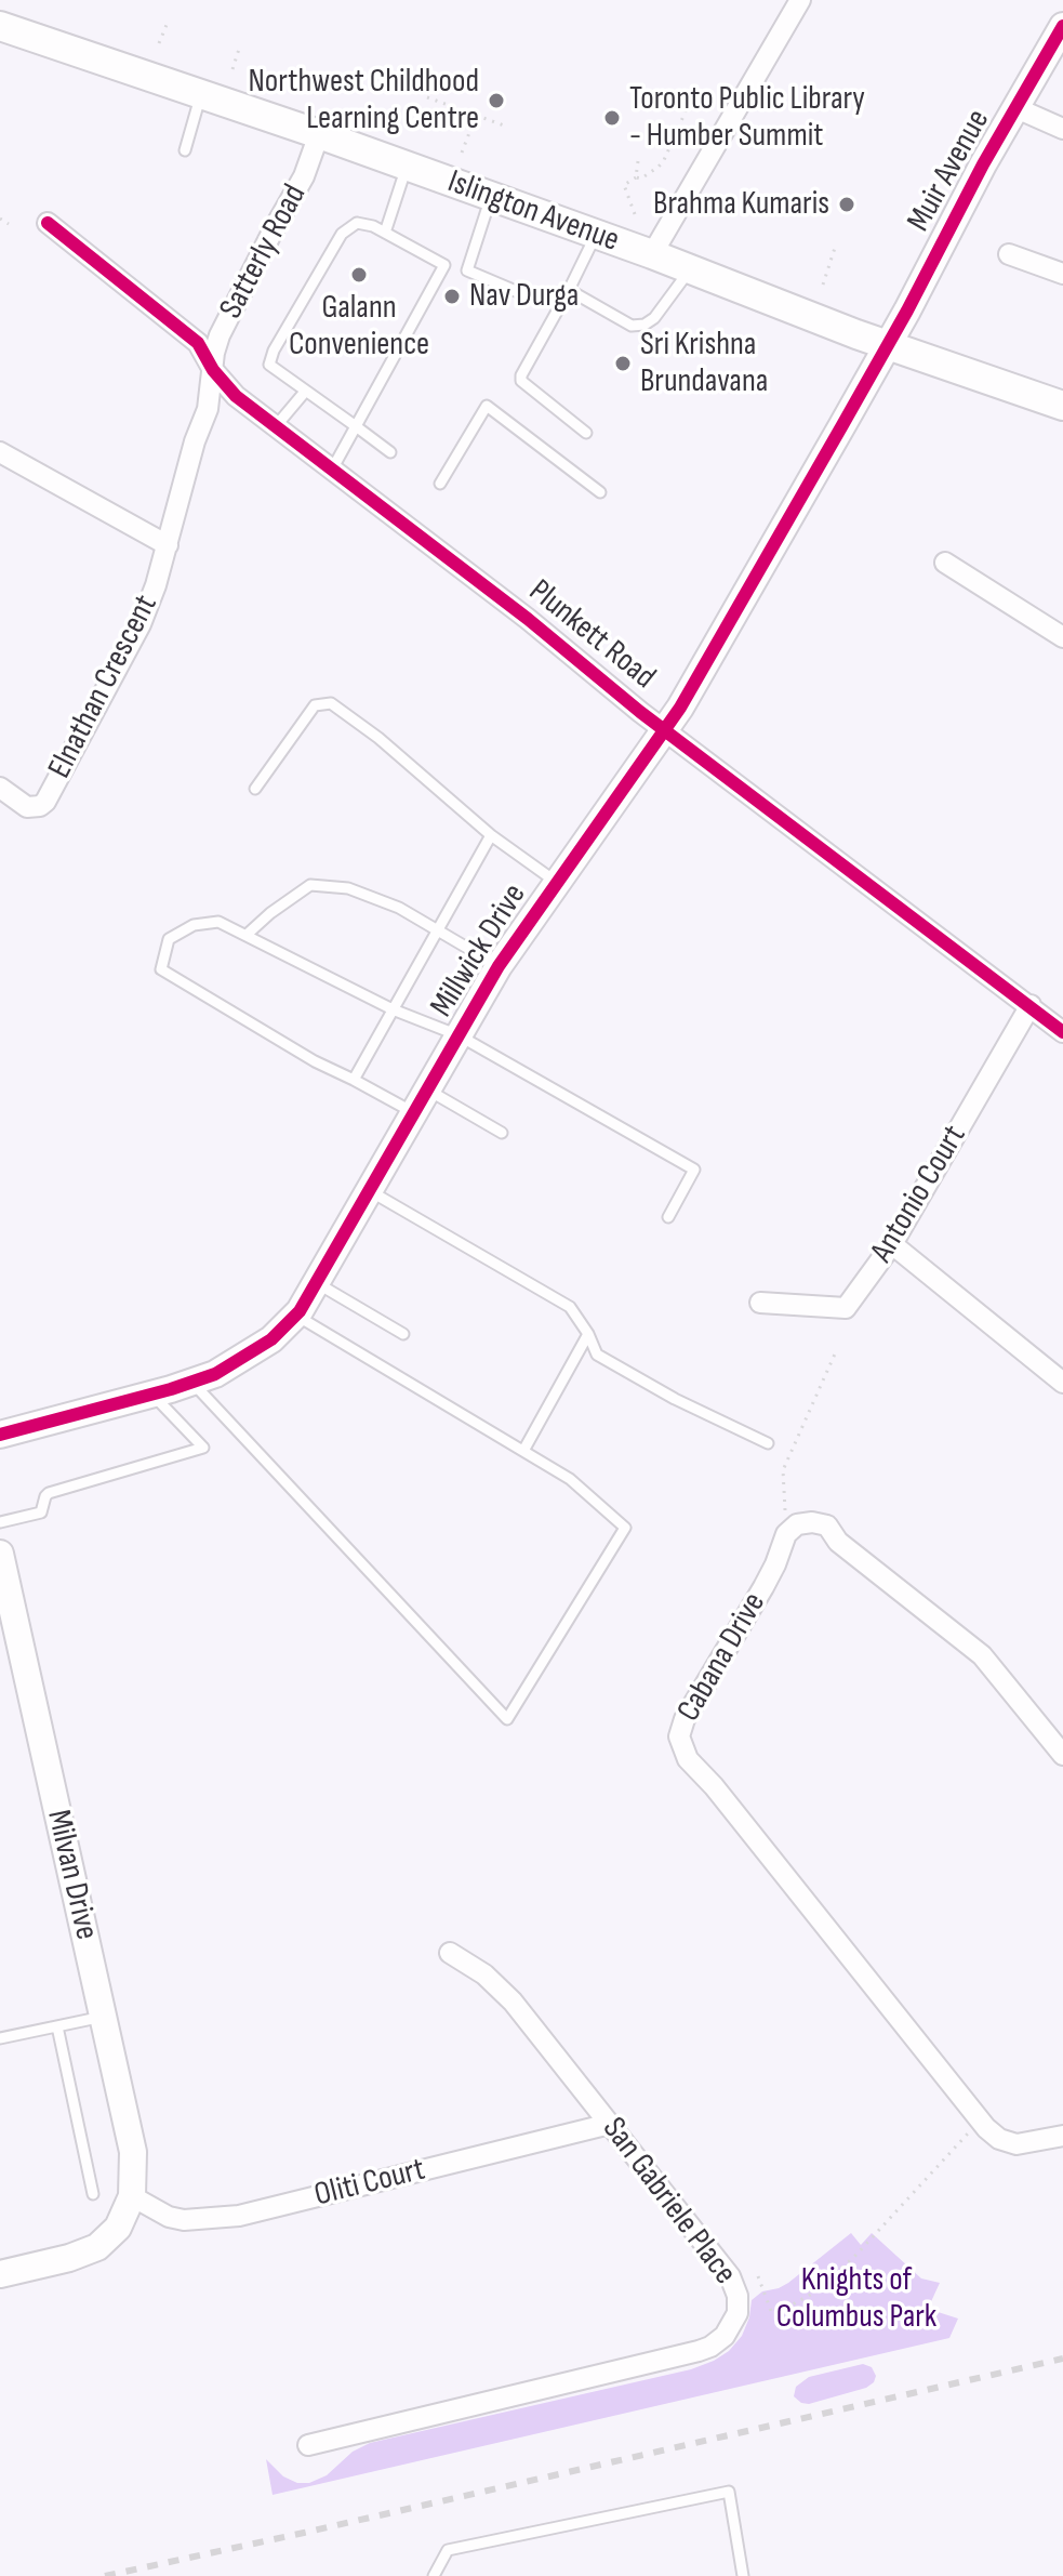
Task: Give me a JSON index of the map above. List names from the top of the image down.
{
  "streets": {
    "main road": ["Islington Avenue"],
    "street": [
      "Muir Avenue",
      "Satterly Road",
      "Plunkett Road",
      "Elnathan Crescent",
      "Millwick Drive",
      "Antonio Court",
      "Cabana Drive",
      "Milvan Drive",
      "Oliti Court",
      "San Gabriele Place"
    ]
  },
  "crossings": [
    ["Muir Avenue", "Islington Avenue"],
    ["Muir Avenue", "Millwick Drive"],
    ["Islington Avenue", "Satterly Road"],
    ["Islington Avenue", "Millwick Drive"],
    ["Satterly Road", "Plunkett Road"],
    ["Satterly Road", "Elnathan Crescent"],
    ["Plunkett Road", "Elnathan Crescent"],
    ["Plunkett Road", "Millwick Drive"],
    ["Plunkett Road", "Antonio Court"],
    ["Milvan Drive", "Oliti Court"],
    ["Oliti Court", "San Gabriele Place"]
  ],
  "parks": ["Knights of Columbus Park"],
  "places": [
    "Northwest Childhood Learning Centre",
    "Toronto Public Library - Humber Summit",
    "Brahma Kumaris",
    "Galann Convenience",
    "Nav Durga",
    "Sri Krishna Brundavana"
  ]
}
